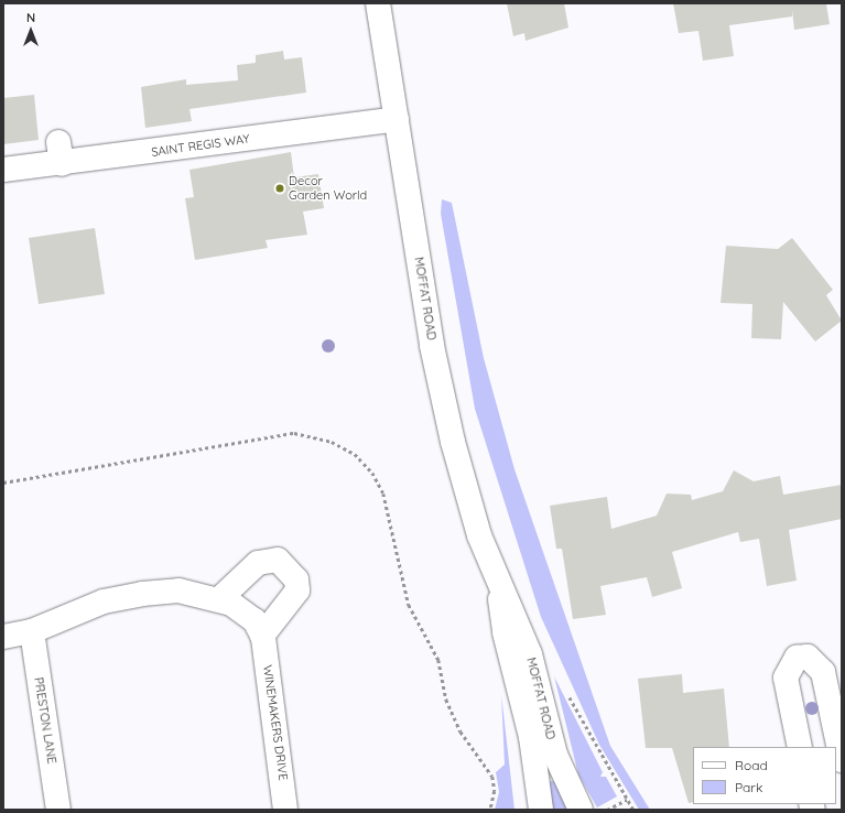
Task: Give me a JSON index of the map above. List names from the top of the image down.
{
  "streets": {
    "street": [
      "SAINT REGIS WAY",
      "MOFFAT ROAD",
      "PRESTON LANE",
      "WINEMAKERS DRIVE"
    ]
  },
  "crossings": [
    ["SAINT REGIS WAY", "MOFFAT ROAD"],
    ["PRESTON LANE", "WINEMAKERS DRIVE"]
  ],
  "places": ["Decor Garden World"],
  "legend": ["Road", "Park"],
  "north": "top"
}
